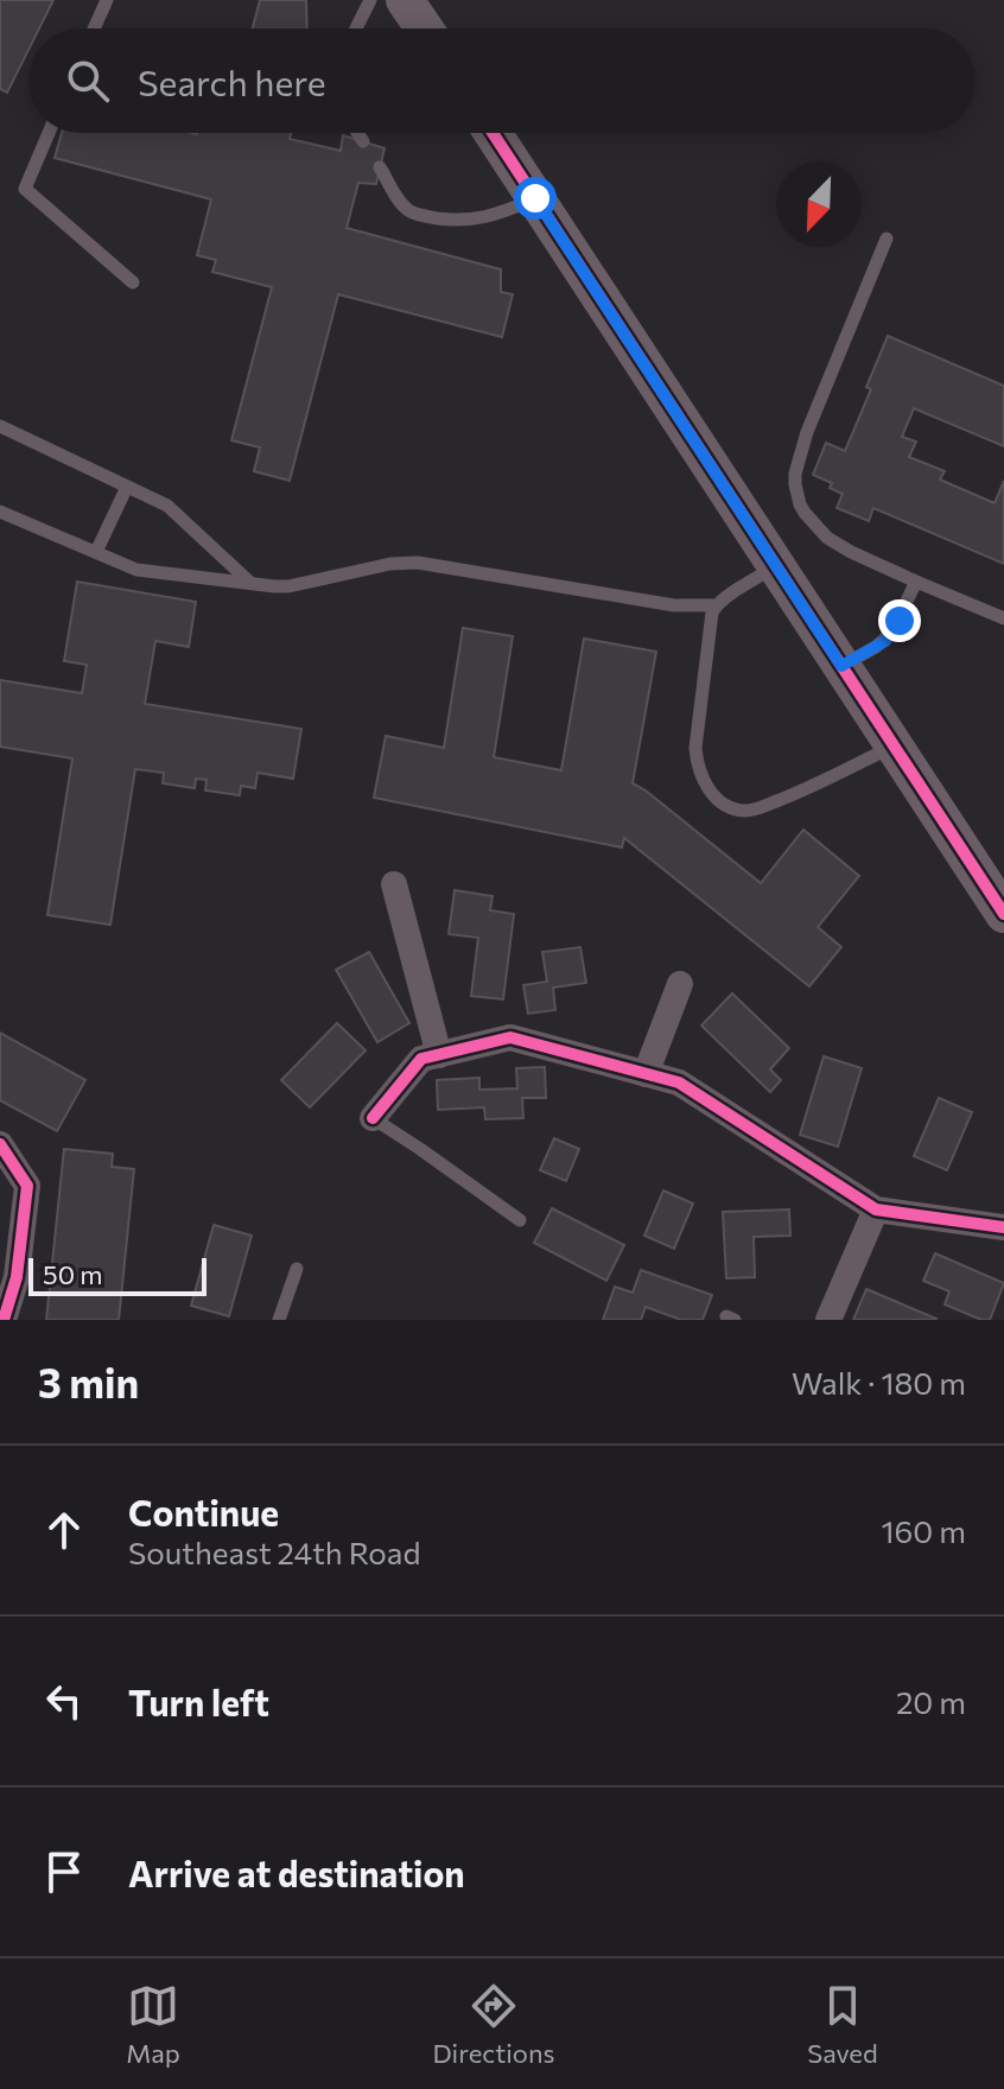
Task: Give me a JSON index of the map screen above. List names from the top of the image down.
{
  "scale_bar": "50 m",
  "north": "bottom left",
  "page": {
    "search": "Search here",
    "scale": "50 m",
    "heading": ["3 min", "Walk · 180 m"],
    "list": [
      ["Continue", "Southeast 24th Road", "160 m"],
      ["Turn left", "20 m"],
      "Arrive at destination"
    ],
    "nav": ["Map", "Directions", "Saved"]
  }
}
